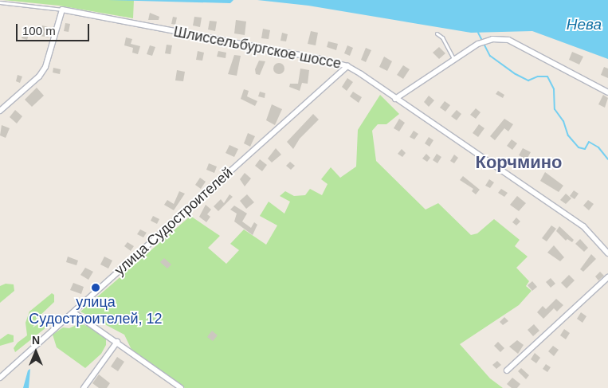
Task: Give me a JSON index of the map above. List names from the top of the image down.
{
  "streets": {
    "street": ["Шлиссельбургское шоссе", "улица Судостроителей"]
  },
  "crossings": [
    ["Шлиссельбургское шоссе", "улица Судостроителей"]
  ],
  "districts": ["Корчмино"],
  "water": ["Нева"],
  "places": ["улица Судостроителей, 12"],
  "scale_bar": "100 m",
  "north": "top"
}
